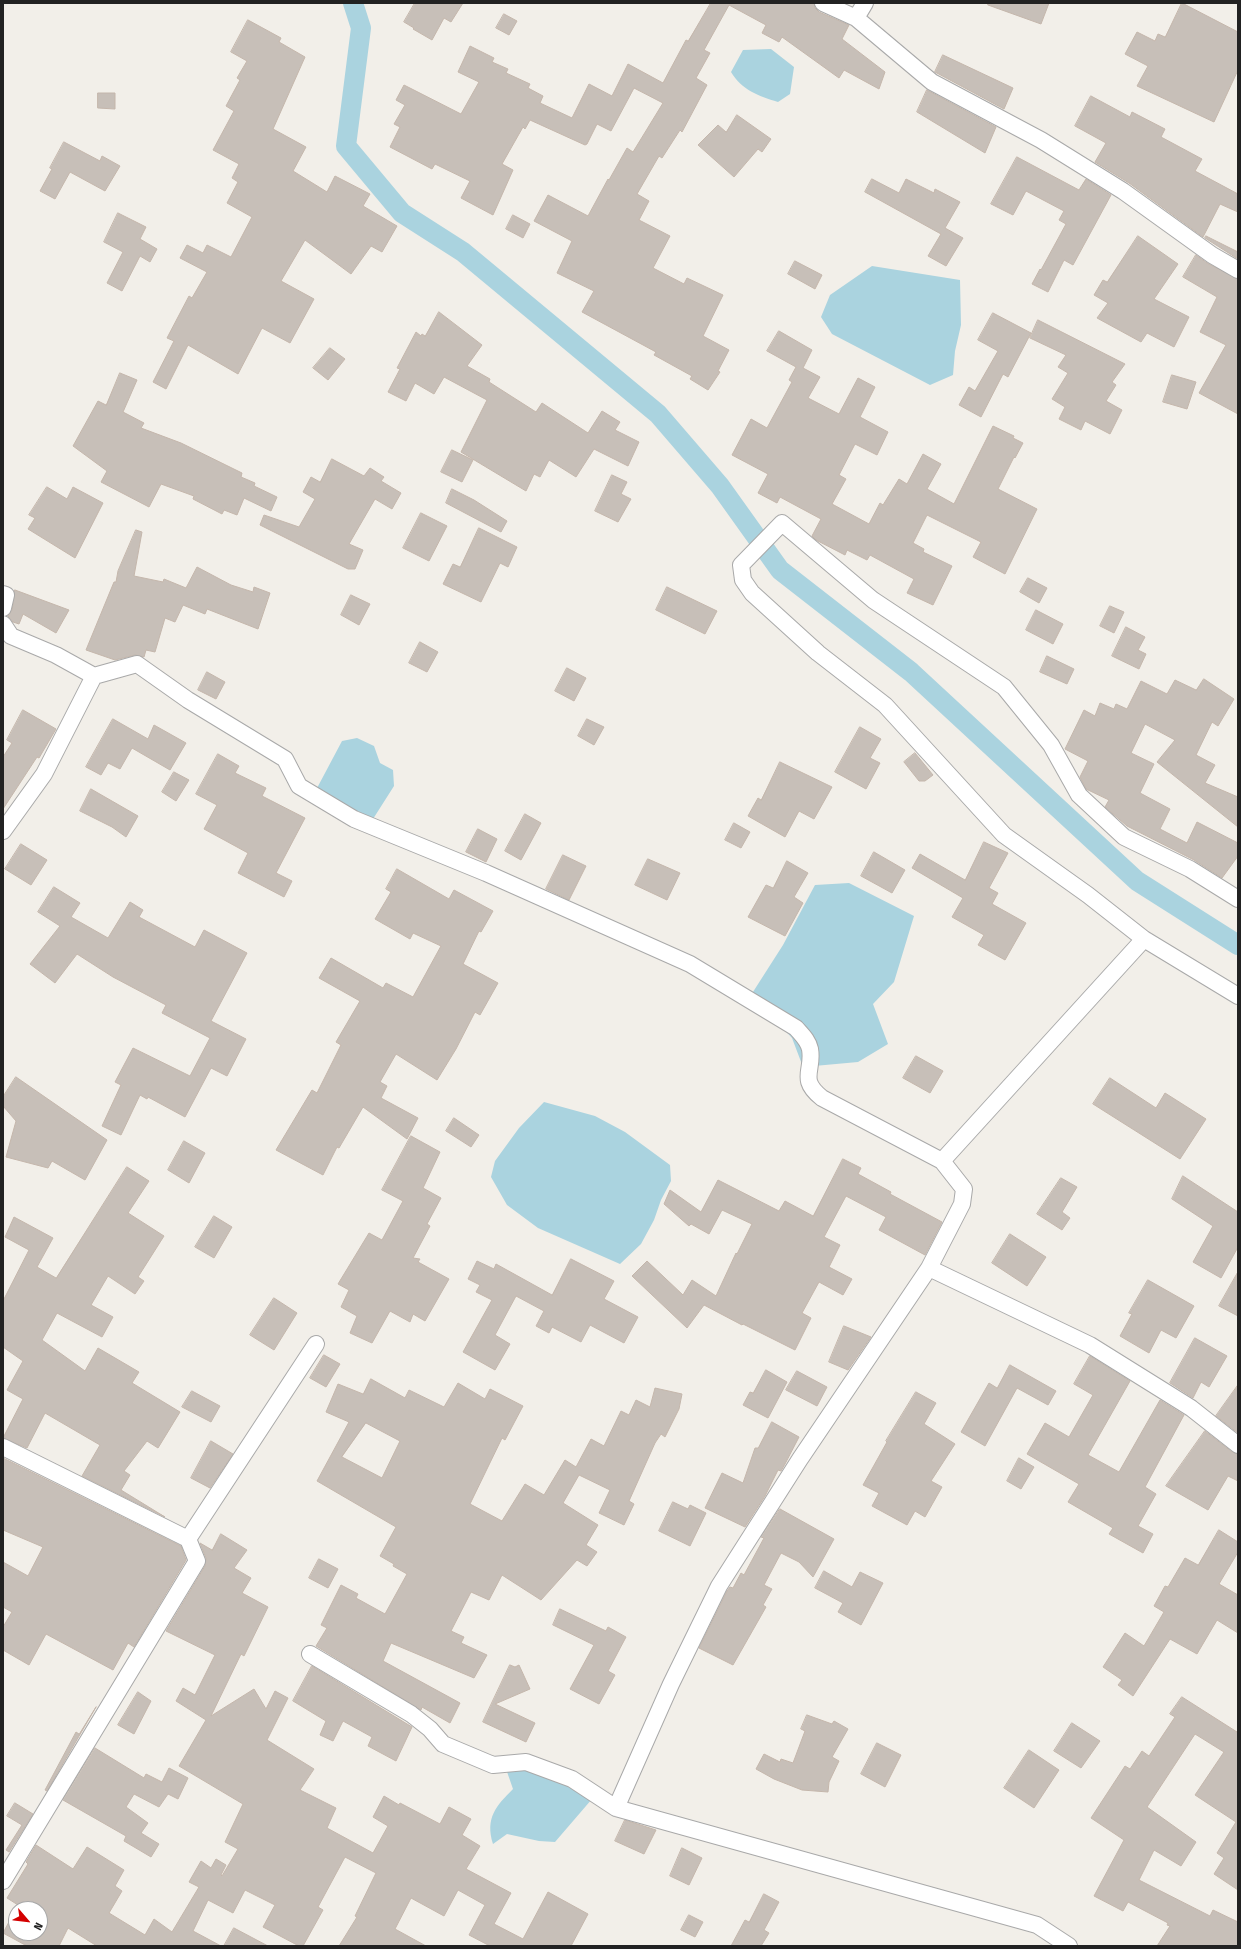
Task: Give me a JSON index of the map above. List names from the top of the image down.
{
  "north": "bottom right"
}
